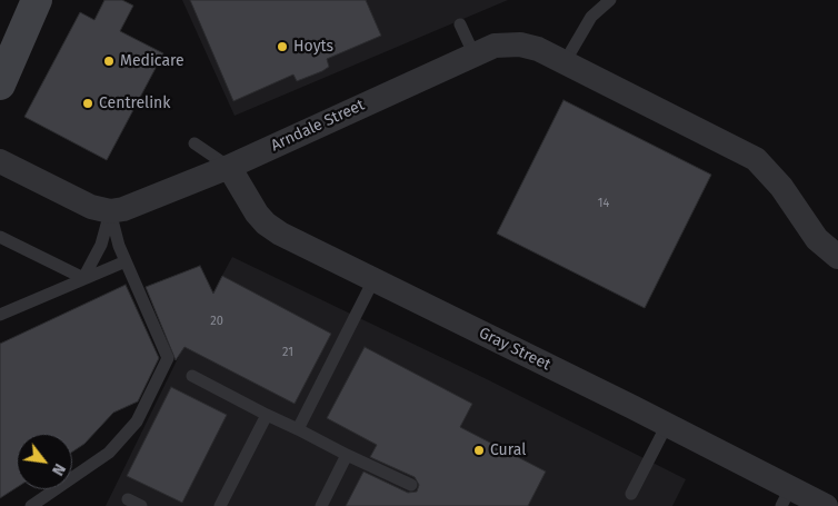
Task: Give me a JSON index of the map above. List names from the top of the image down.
{
  "streets": {
    "street": ["Arndale Street", "Gray Street"]
  },
  "crossings": [
    ["Arndale Street", "Gray Street"]
  ],
  "places": [
    "Hoyts",
    "Medicare",
    "Centrelink",
    "Cural"
  ],
  "house_numbers": ["14", "20", "21"],
  "north": "bottom right"
}
